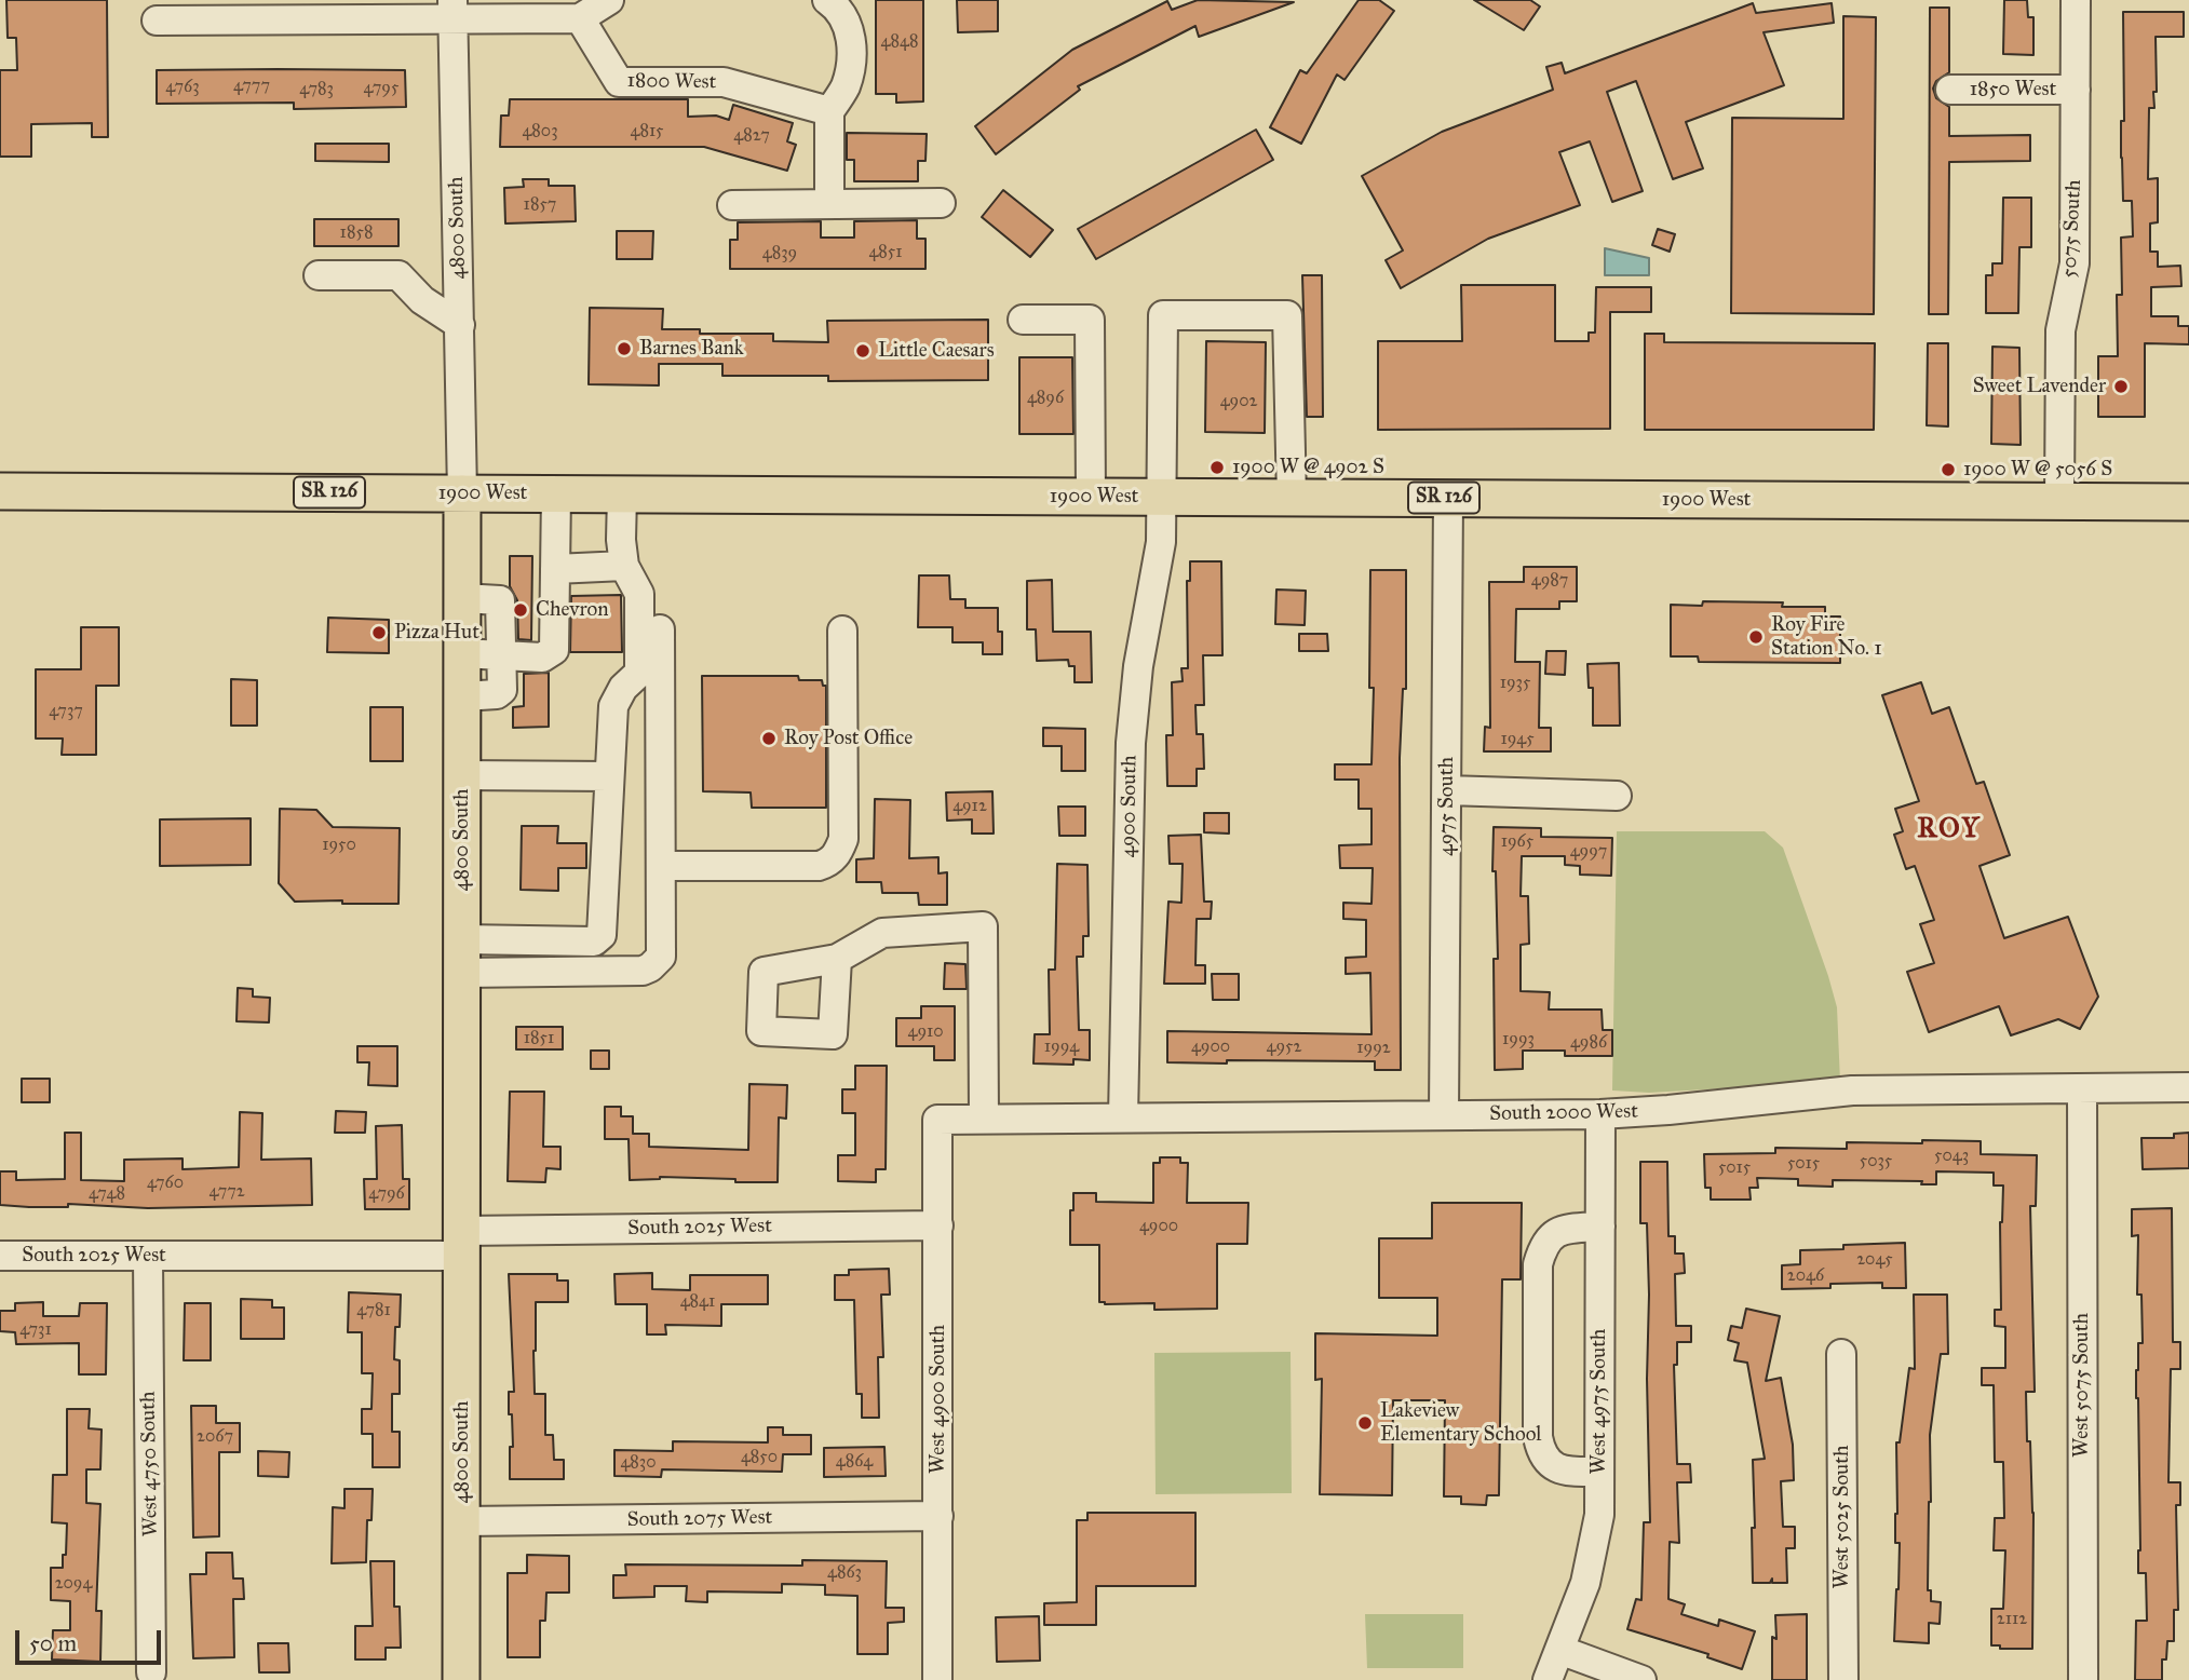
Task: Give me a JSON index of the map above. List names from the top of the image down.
{
  "streets": {
    "main road": ["4800 South", "SR 126", "1900 West"],
    "street": [
      "1800 West",
      "1850 West",
      "5075 South",
      "4900 South",
      "4975 South",
      "South 2000 West",
      "South 2025 West",
      "West 5075 South",
      "West 4900 South",
      "West 4975 South",
      "West 4750 South",
      "West 5025 South",
      "South 2075 West"
    ]
  },
  "crossings": [
    ["1850 West", "5075 South"],
    ["4800 South", "1900 West"],
    ["4800 South", "South 2025 West"],
    ["4800 South", "South 2075 West"],
    ["5075 South", "1900 West"],
    ["1900 West", "4900 South"],
    ["1900 West", "4975 South"],
    ["4900 South", "South 2000 West"],
    ["4975 South", "South 2000 West"],
    ["South 2000 West", "West 5075 South"],
    ["South 2000 West", "West 4900 South"],
    ["South 2000 West", "West 4975 South"],
    ["South 2025 West", "West 4900 South"],
    ["South 2025 West", "West 4750 South"],
    ["West 4900 South", "South 2075 West"]
  ],
  "districts": ["ROY"],
  "places": [
    "Barnes Bank",
    "Little Caesars",
    "Sweet Lavender",
    "1900 W @ 4902 S",
    "1900 W @ 5056 S",
    "Chevron",
    "Pizza Hut",
    "Roy Fire Station No. 1",
    "Roy Post Office",
    "Lakeview Elementary School"
  ],
  "house_numbers": [
    "4848",
    "4777",
    "4763",
    "4795",
    "4783",
    "4803",
    "4815",
    "4827",
    "1857",
    "1858",
    "4851",
    "4839",
    "4896",
    "4902",
    "4987",
    "1935",
    "4737",
    "1945",
    "4912",
    "1965",
    "1950",
    "4997",
    "4910",
    "1851",
    "1993",
    "4986",
    "1994",
    "4900",
    "4952",
    "1992",
    "5043",
    "5035",
    "5015",
    "5015",
    "4760",
    "4772",
    "4748",
    "4796",
    "4900",
    "2045",
    "2046",
    "4841",
    "4781",
    "4731",
    "2067",
    "4850",
    "4864",
    "4830",
    "4863",
    "2094",
    "2112"
  ],
  "scale_bar": "50 m"
}
